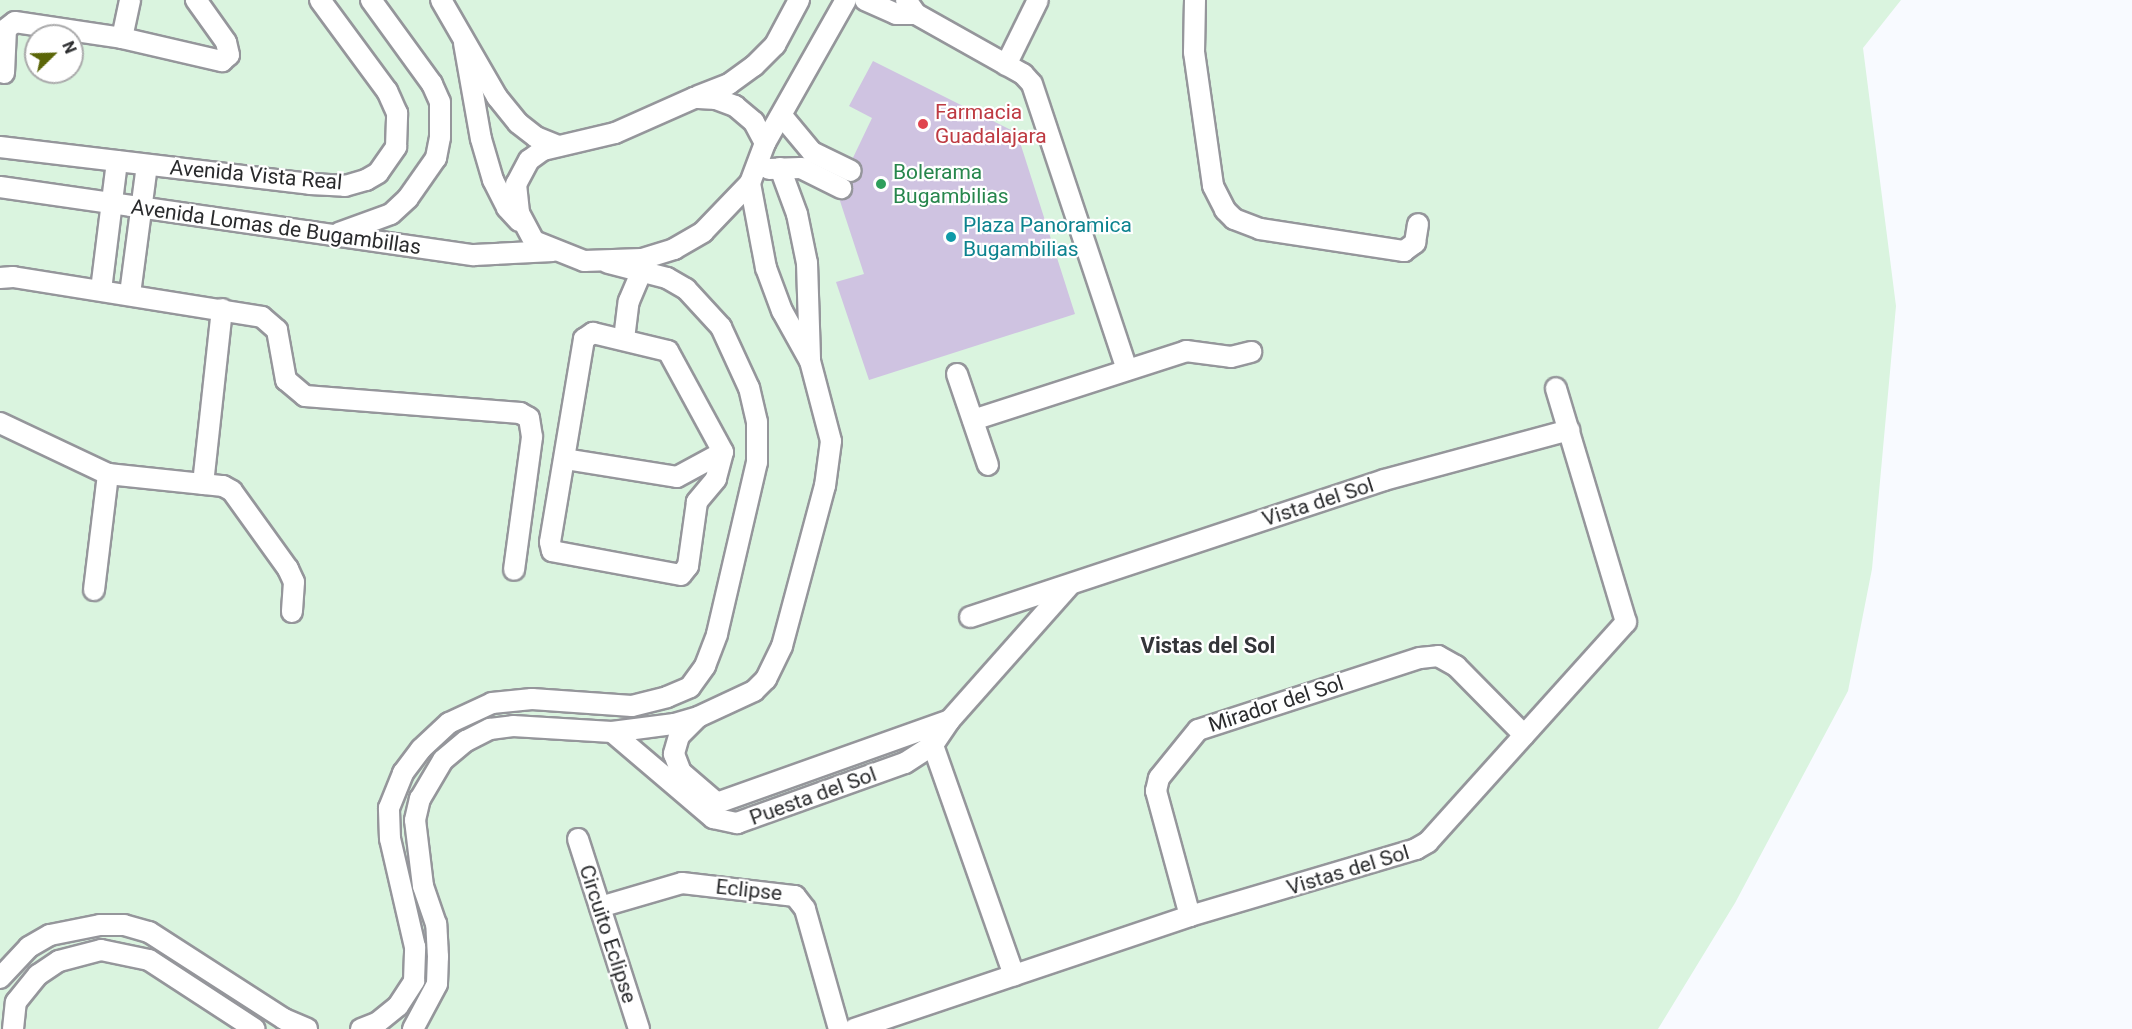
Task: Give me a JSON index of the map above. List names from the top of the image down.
{
  "streets": {
    "street": [
      "Avenida Vista Real",
      "Avenida Lomas de Bugambillas",
      "Vista del Sol",
      "Mirador del Sol",
      "Puesta del Sol",
      "Vistas del Sol",
      "Eclipse",
      "Circuito Eclipse"
    ]
  },
  "crossings": [
    ["Vista del Sol", "Vistas del Sol"],
    ["Mirador del Sol", "Vistas del Sol"],
    ["Eclipse", "Circuito Eclipse"]
  ],
  "districts": ["Vistas del Sol"],
  "places": ["Farmacia Guadalajara", "Bolerama Bugambilias", "Plaza Panoramica Bugambilias"],
  "north": "top right"
}
